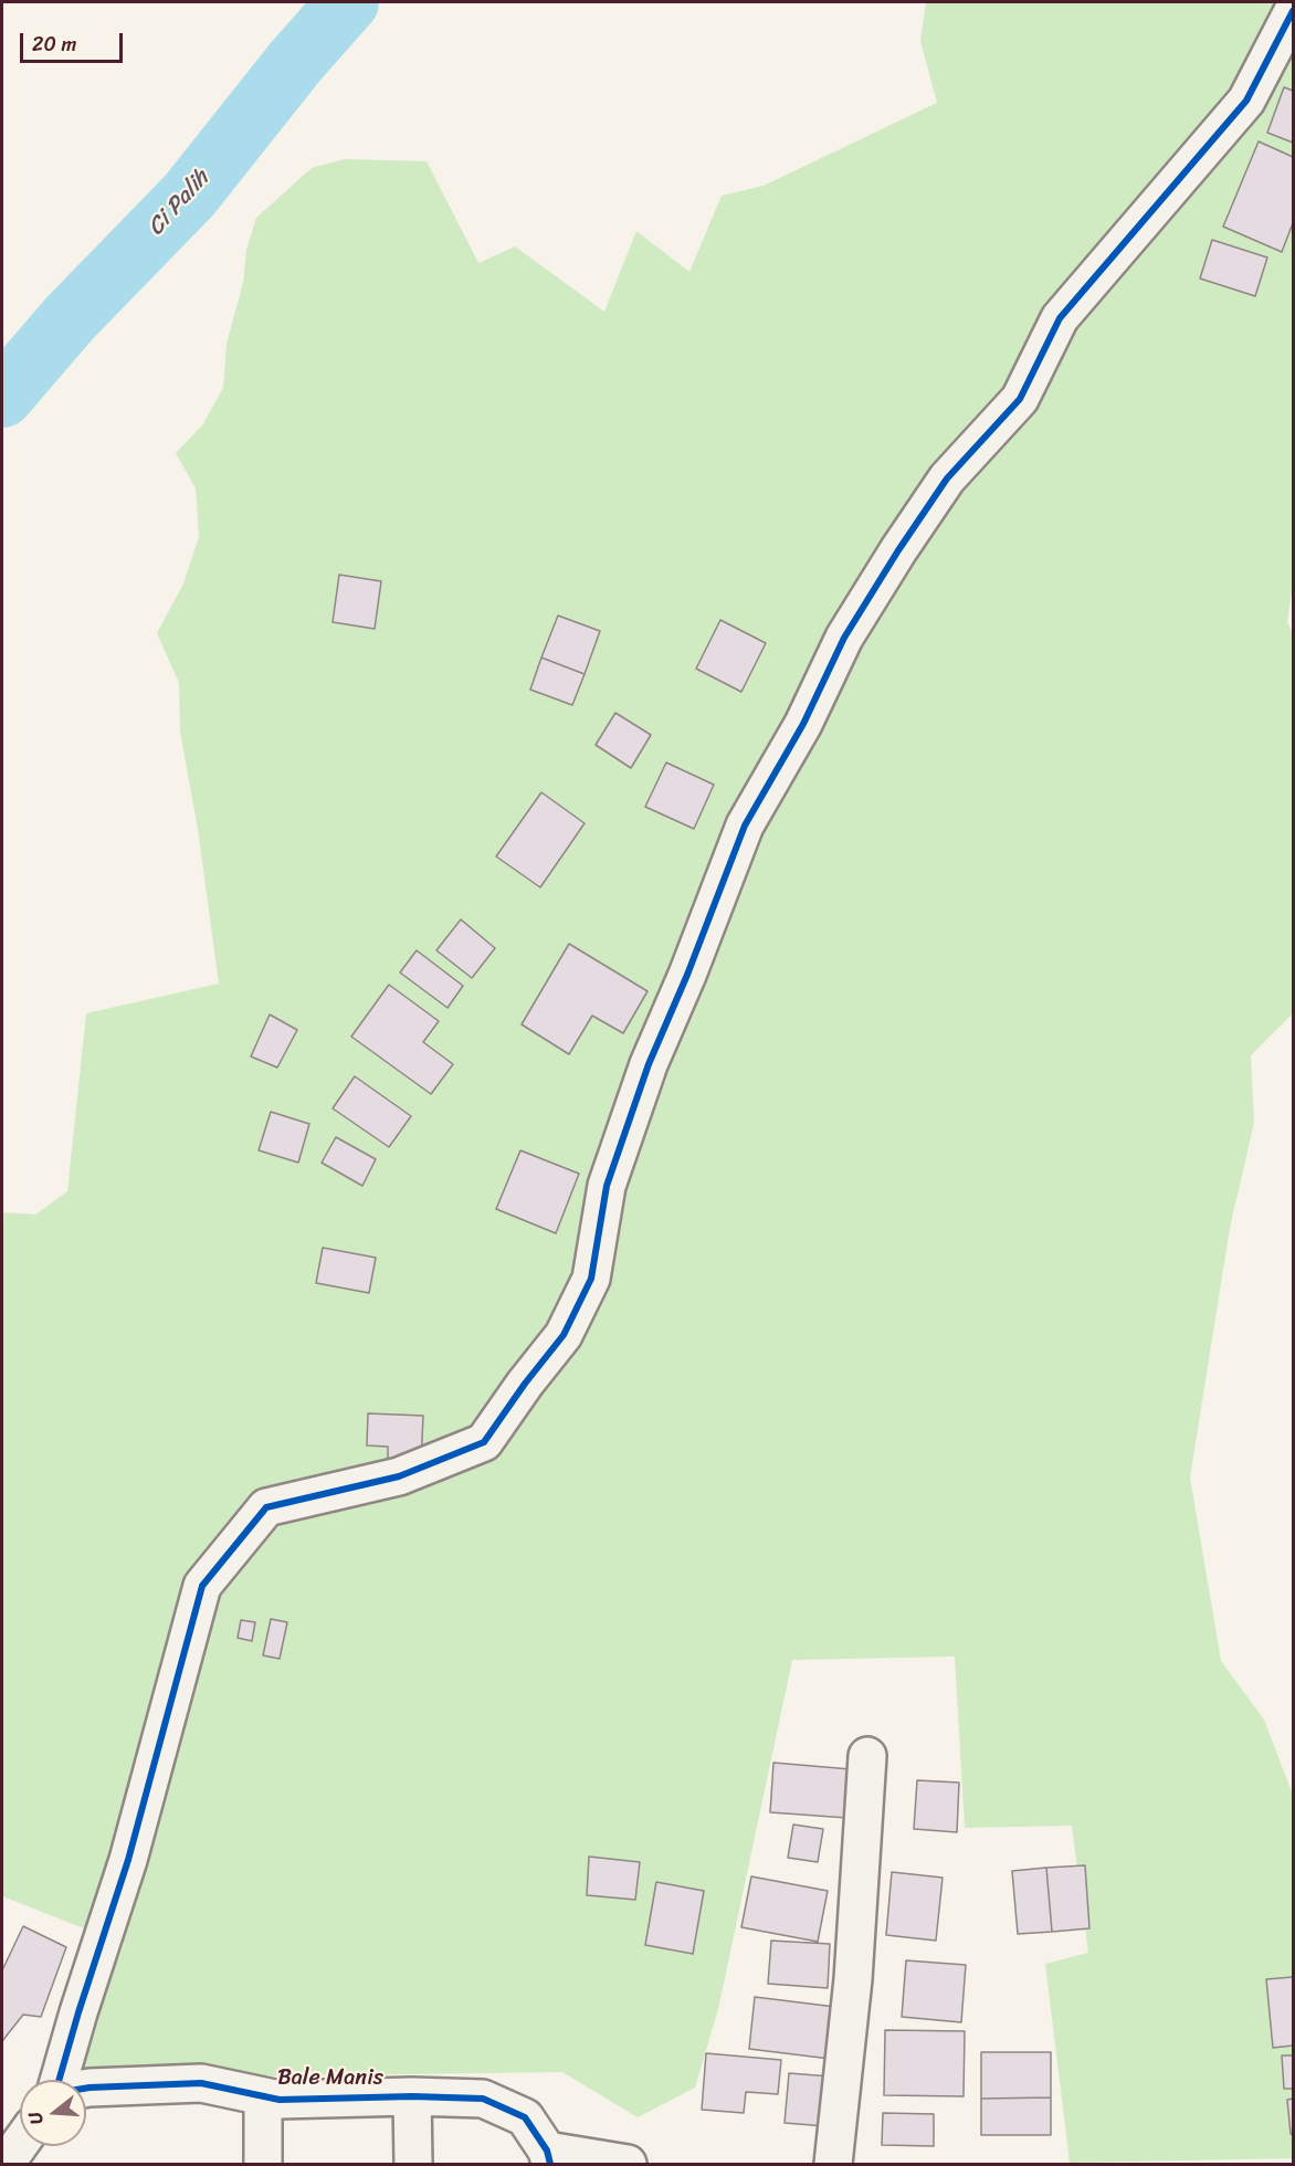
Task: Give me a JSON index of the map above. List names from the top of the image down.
{
  "streets": {
    "street": ["Bale Manis"]
  },
  "water": ["Ci Palih"],
  "scale_bar": "20 m",
  "north": "left"
}
